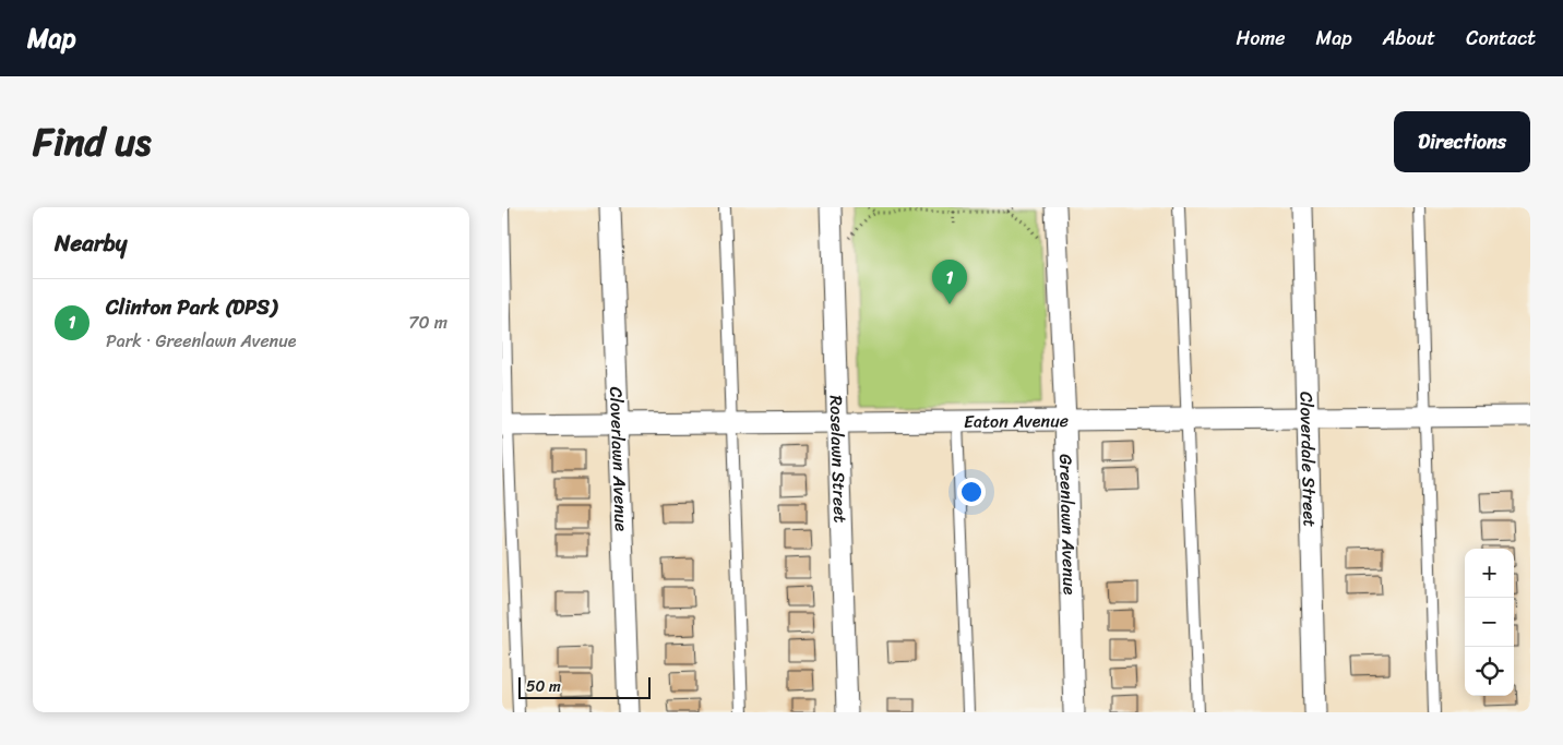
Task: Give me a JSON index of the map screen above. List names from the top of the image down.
{
  "streets": {
    "street": [
      "Eaton Avenue",
      "Cloverlawn Avenue",
      "Roselawn Street",
      "Cloverdale Street",
      "Greenlawn Avenue"
    ]
  },
  "crossings": [
    ["Eaton Avenue", "Cloverlawn Avenue"],
    ["Eaton Avenue", "Roselawn Street"],
    ["Eaton Avenue", "Cloverdale Street"],
    ["Eaton Avenue", "Greenlawn Avenue"]
  ],
  "scale_bar": "50 m",
  "page": {
    "header": "Map",
    "nav": [
      "Home",
      "Map",
      "About",
      "Contact"
    ],
    "title": "Find us",
    "buttons": "Directions",
    "heading": "Nearby",
    "pins": "1",
    "list": [
      {
        "mark": "1",
        "name": "Clinton Park (DPS)",
        "note": "Park · Greenlawn Avenue",
        "value": "70 m"
      }
    ],
    "map_buttons": ["+", "−"],
    "scale": "50 m"
  }
}
